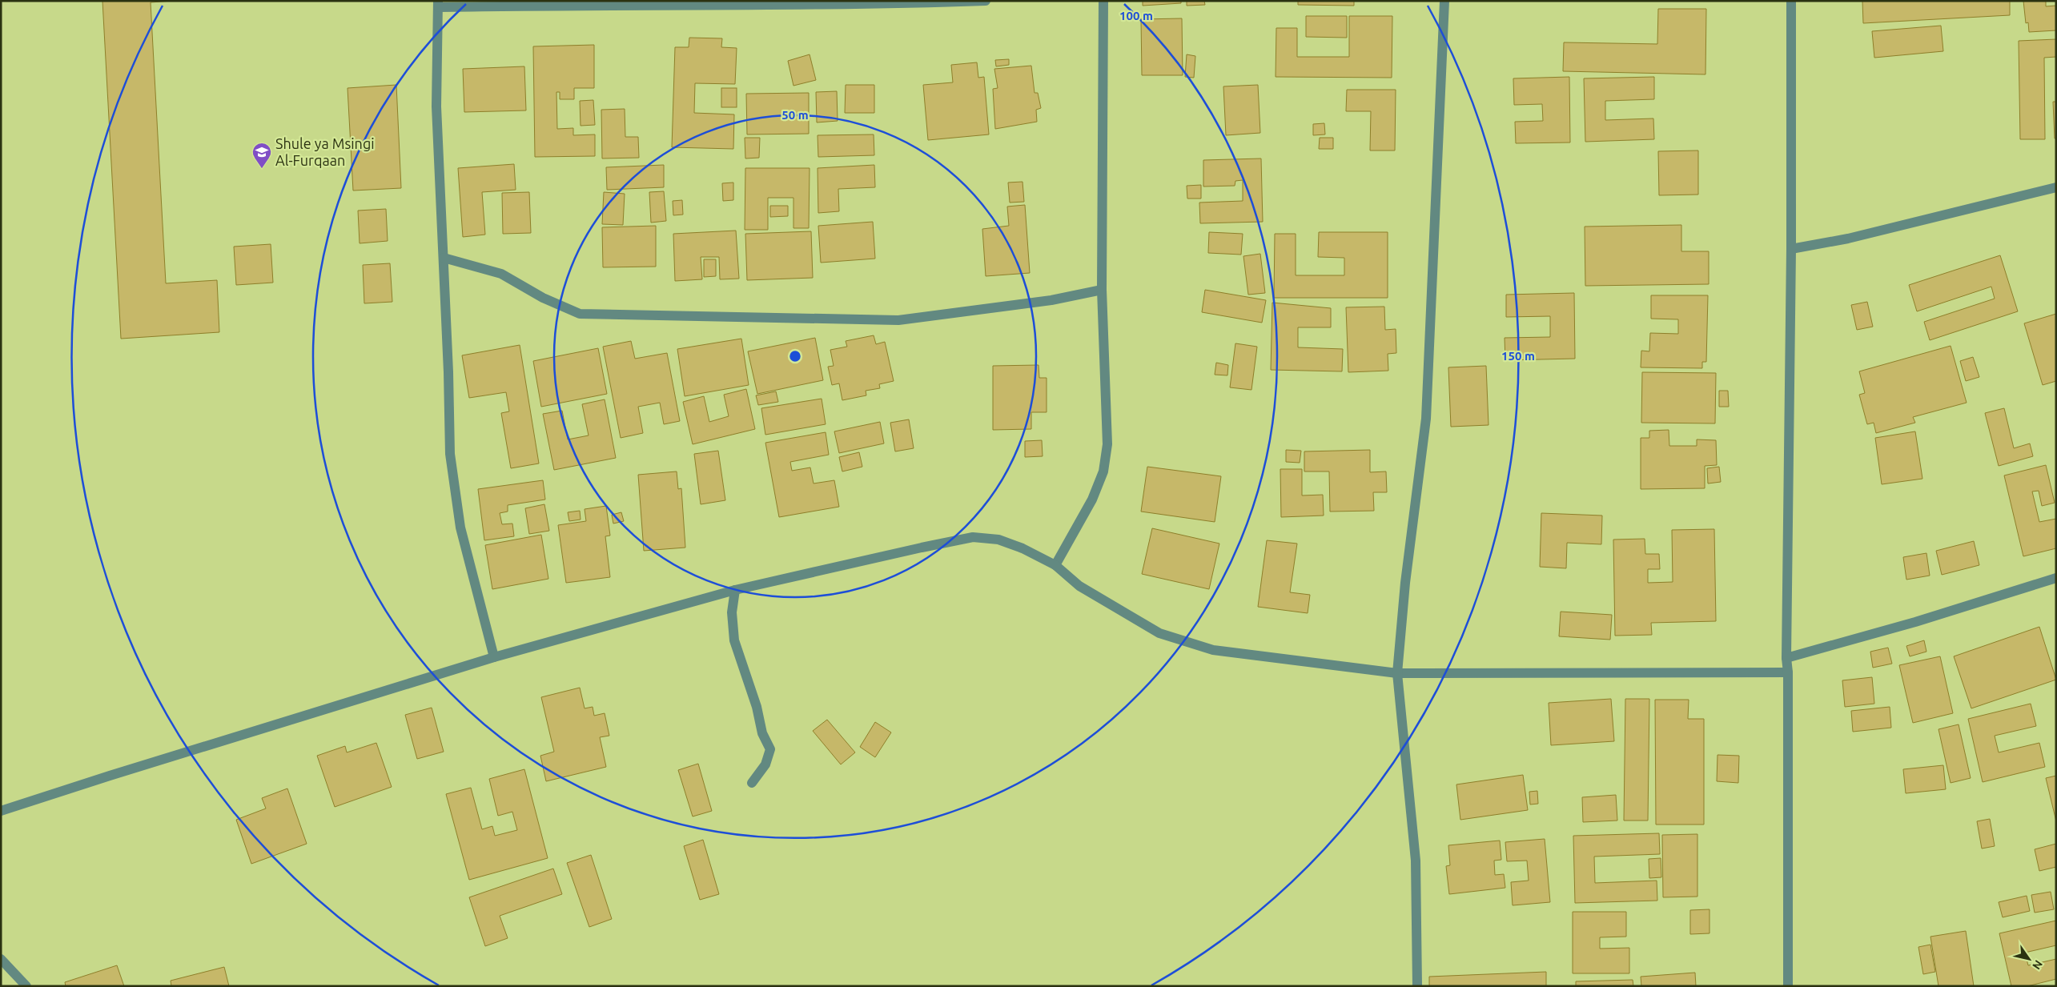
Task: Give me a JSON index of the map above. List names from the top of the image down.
{
  "places": {
    "school or university": ["Shule ya Msingi Al-Furqaan"]
  },
  "north": "bottom right",
  "rings": ["100 m", "50 m", "150 m"]
}
